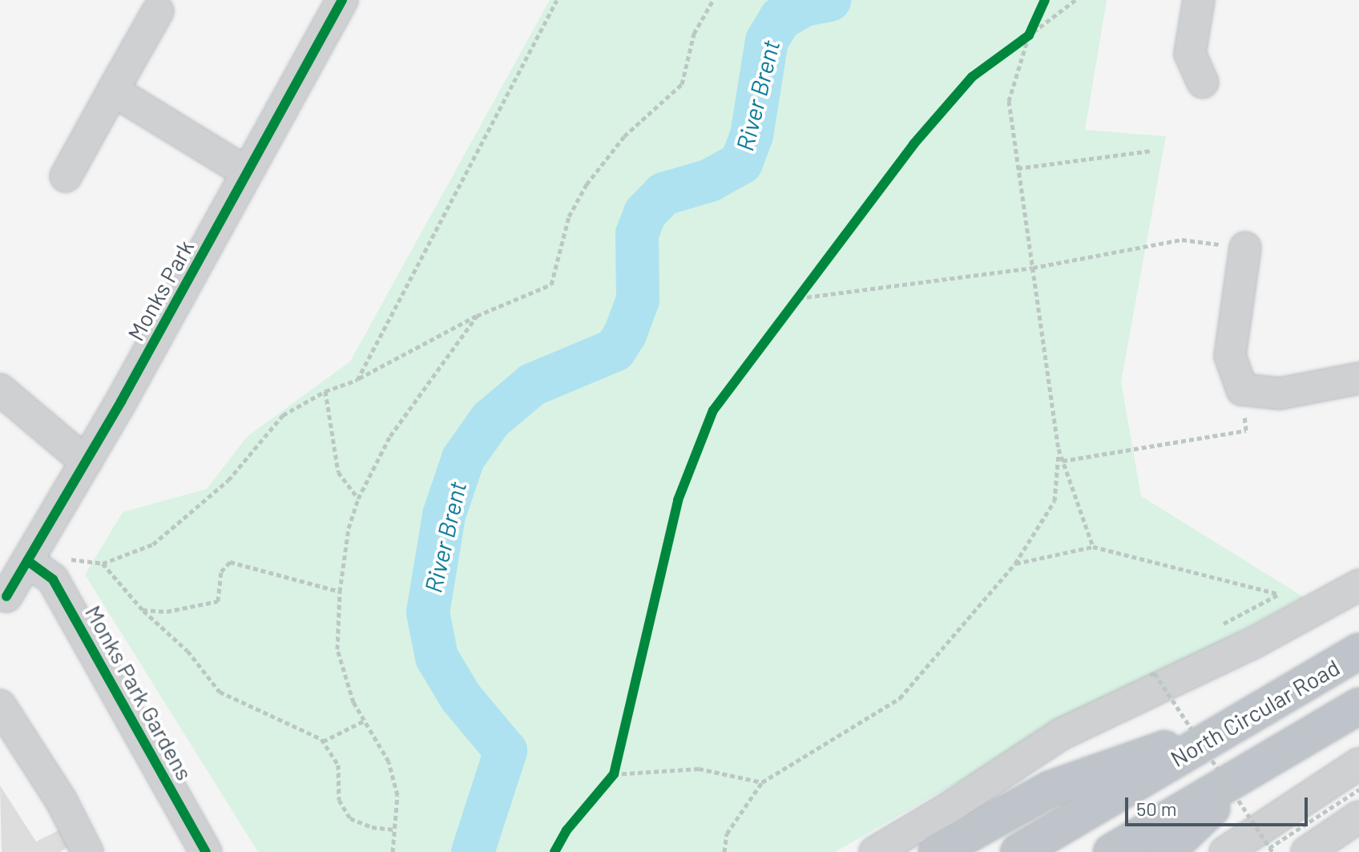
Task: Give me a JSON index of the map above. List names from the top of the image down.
{
  "streets": {
    "highway": ["North Circular Road"],
    "street": ["Monks Park", "Monks Park Gardens"]
  },
  "crossings": [
    ["Monks Park", "Monks Park Gardens"]
  ],
  "water": ["River Brent"],
  "scale_bar": "50 m"
}
